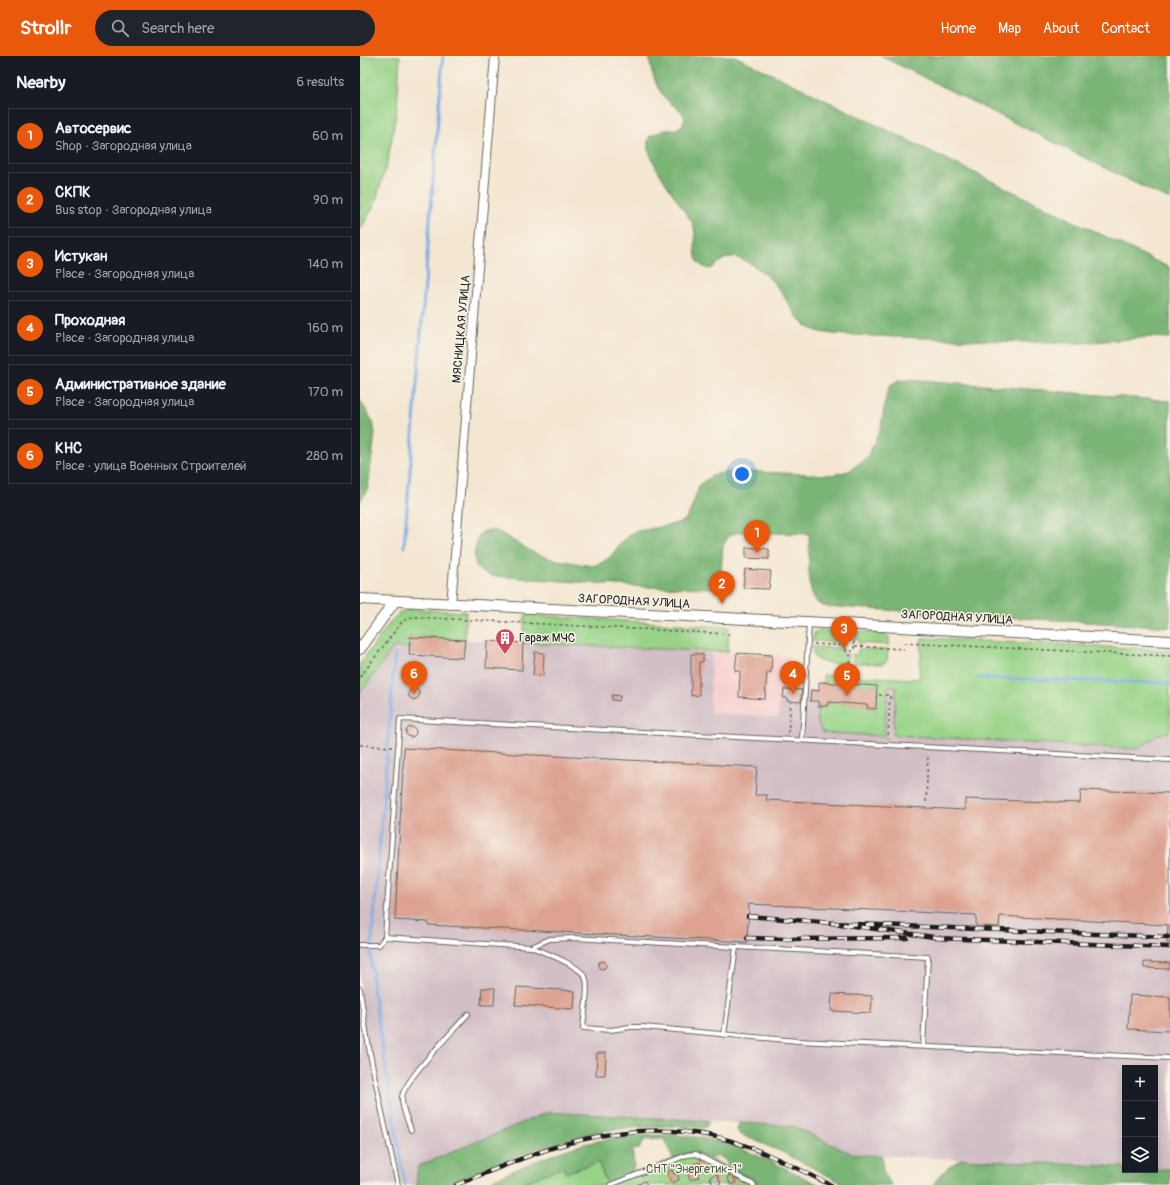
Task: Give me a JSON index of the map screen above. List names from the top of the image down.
{
  "streets": {
    "street": ["МЯСНИЦКАЯ УЛИЦА", "ЗАГОРОДНАЯ УЛИЦА"]
  },
  "crossings": [
    ["МЯСНИЦКАЯ УЛИЦА", "ЗАГОРОДНАЯ УЛИЦА"]
  ],
  "parks": ["СНТ \"Энергетик-1\""],
  "places": {
    "building": ["Гараж МЧС"]
  },
  "page": {
    "header": "Strollr",
    "search": "Search here",
    "nav": [
      "Home",
      "Map",
      "About",
      "Contact"
    ],
    "heading": ["Nearby", "6 results"],
    "list": [
      {
        "mark": "1",
        "name": "Автосервис",
        "note": "Shop · Загородная улица",
        "value": "60 m"
      },
      {
        "mark": "2",
        "name": "СКПК",
        "note": "Bus stop · Загородная улица",
        "value": "90 m"
      },
      {
        "mark": "3",
        "name": "Истукан",
        "note": "Place · Загородная улица",
        "value": "140 m"
      },
      {
        "mark": "4",
        "name": "Проходная",
        "note": "Place · Загородная улица",
        "value": "160 m"
      },
      {
        "mark": "5",
        "name": "Административное здание",
        "note": "Place · Загородная улица",
        "value": "170 m"
      },
      {
        "mark": "6",
        "name": "КНС",
        "note": "Place · улица Военных Строителей",
        "value": "280 m"
      }
    ],
    "pins": [
      "1",
      "2",
      "3",
      "4",
      "6",
      "5"
    ],
    "map_buttons": ["+", "−"]
  }
}
